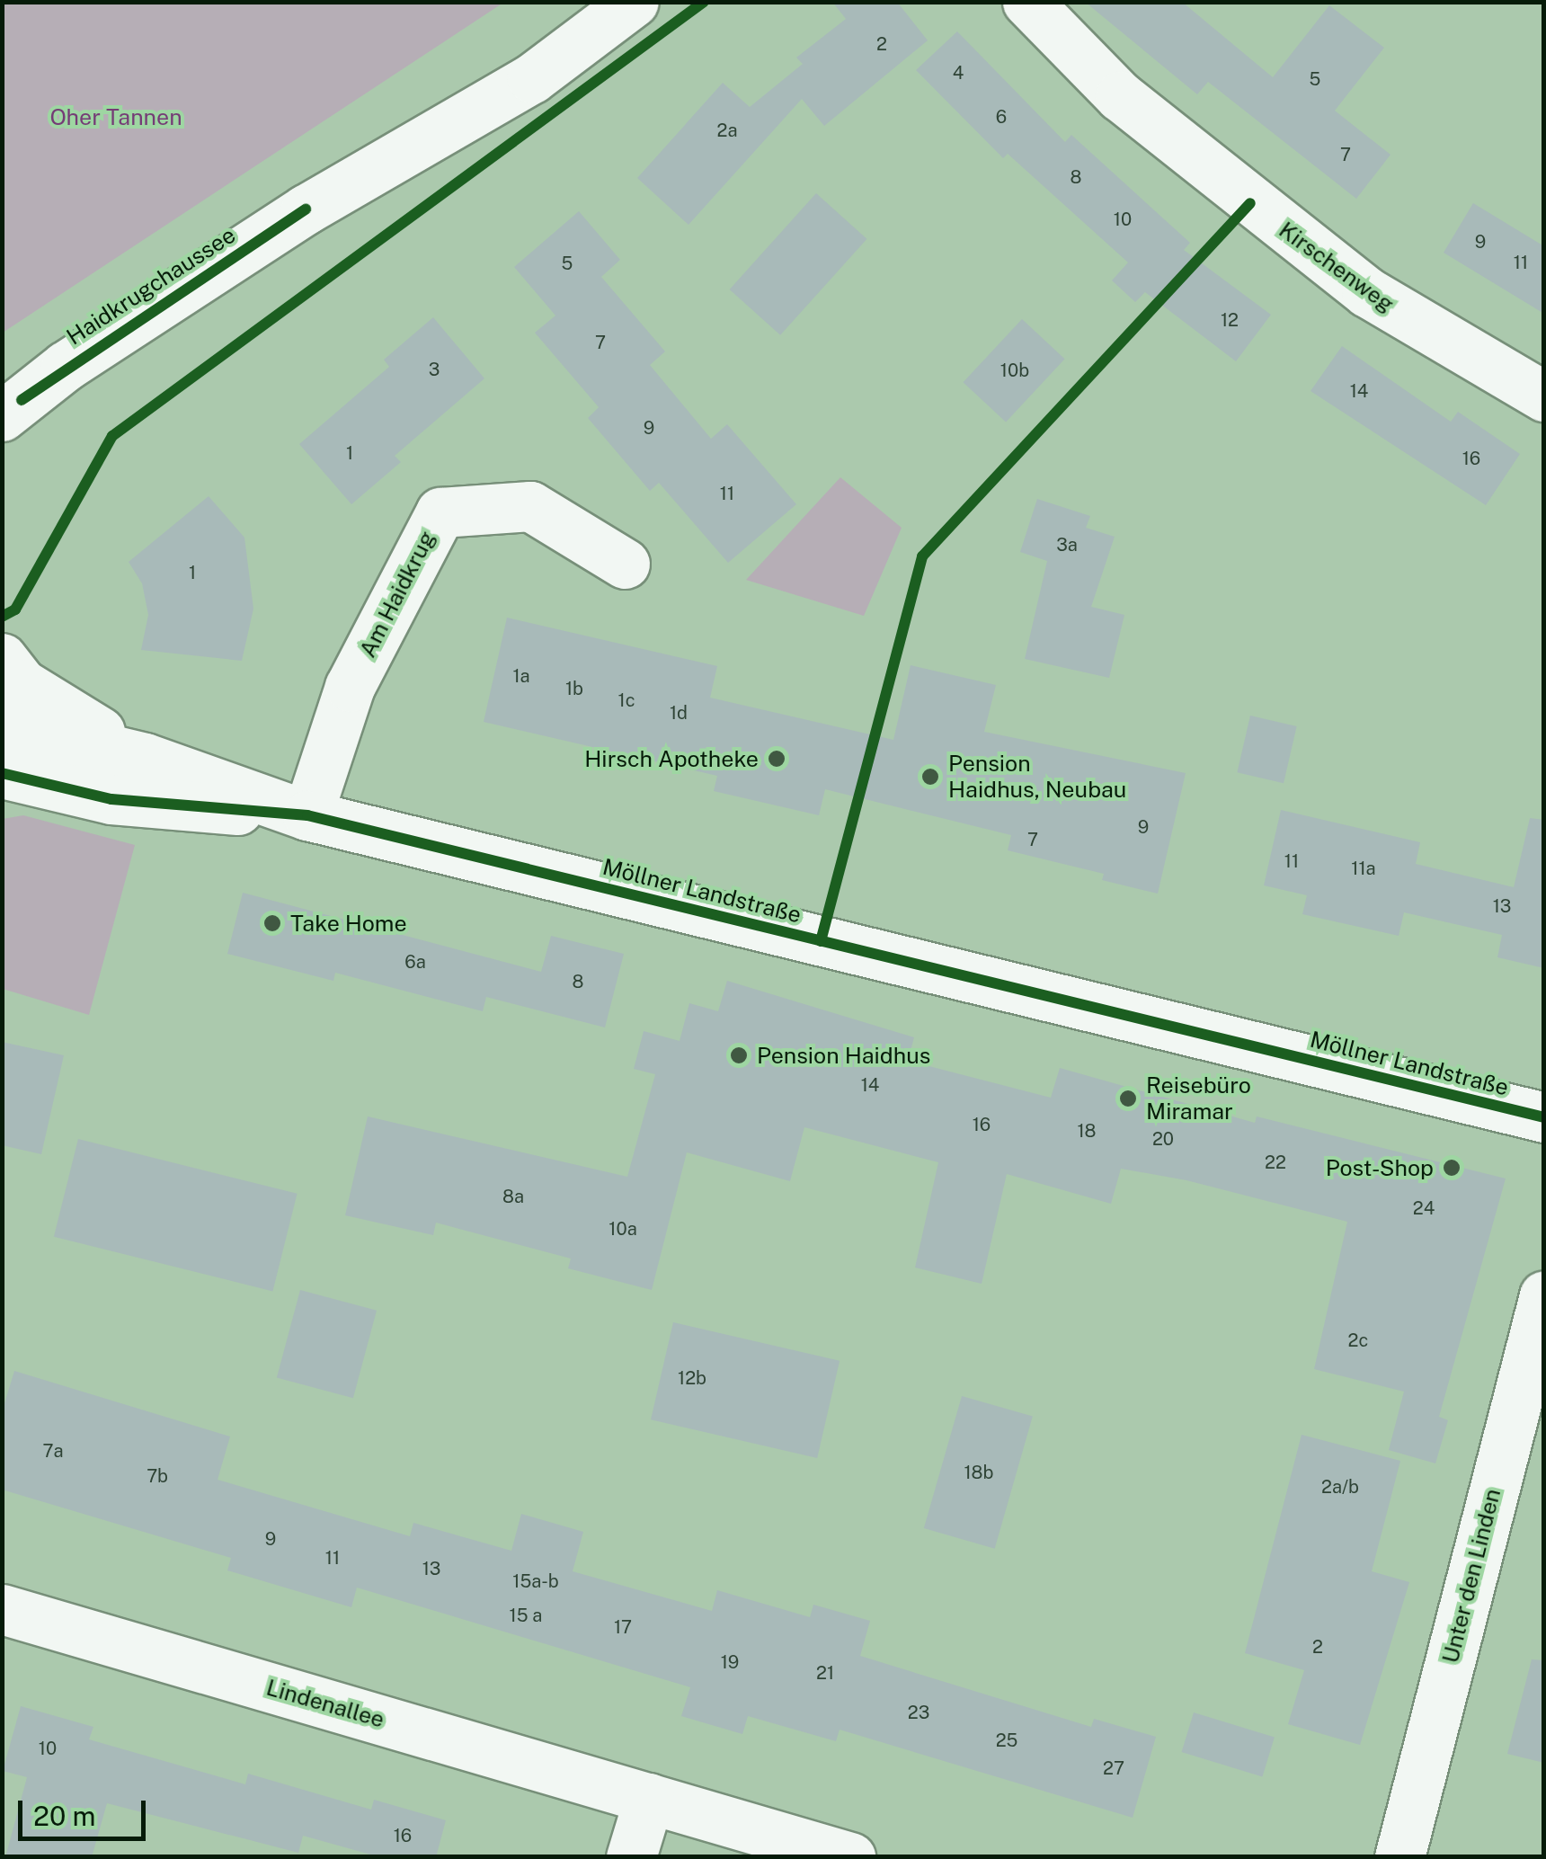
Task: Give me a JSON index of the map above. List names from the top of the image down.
{
  "streets": {
    "main road": [
      "Kirschenweg",
      "Haidkrugchaussee",
      "Am Haidkrug",
      "Möllner Landstraße",
      "Unter den Linden",
      "Lindenallee"
    ]
  },
  "crossings": [
    ["Am Haidkrug", "Möllner Landstraße"]
  ],
  "parks": ["Oher Tannen"],
  "places": [
    "Hirsch Apotheke",
    "Pension Haidhus, Neubau",
    "Take Home",
    "Pension Haidhus",
    "Reisebüro Miramar",
    "Post-Shop"
  ],
  "house_numbers": [
    "2",
    "4",
    "5",
    "6",
    "2a",
    "7",
    "8",
    "10",
    "9",
    "11",
    "5",
    "12",
    "7",
    "3",
    "10b",
    "14",
    "9",
    "1",
    "16",
    "11",
    "3a",
    "1",
    "1a",
    "1b",
    "1c",
    "1d",
    "9",
    "7",
    "11",
    "11a",
    "13",
    "6a",
    "8",
    "14",
    "16",
    "18",
    "20",
    "22",
    "8a",
    "24",
    "10a",
    "2c",
    "12b",
    "7a",
    "18b",
    "7b",
    "2a/b",
    "9",
    "11",
    "13",
    "15a-b",
    "15 a",
    "17",
    "2",
    "19",
    "21",
    "23",
    "25",
    "10",
    "27",
    "16"
  ],
  "scale_bar": "20 m"
}
